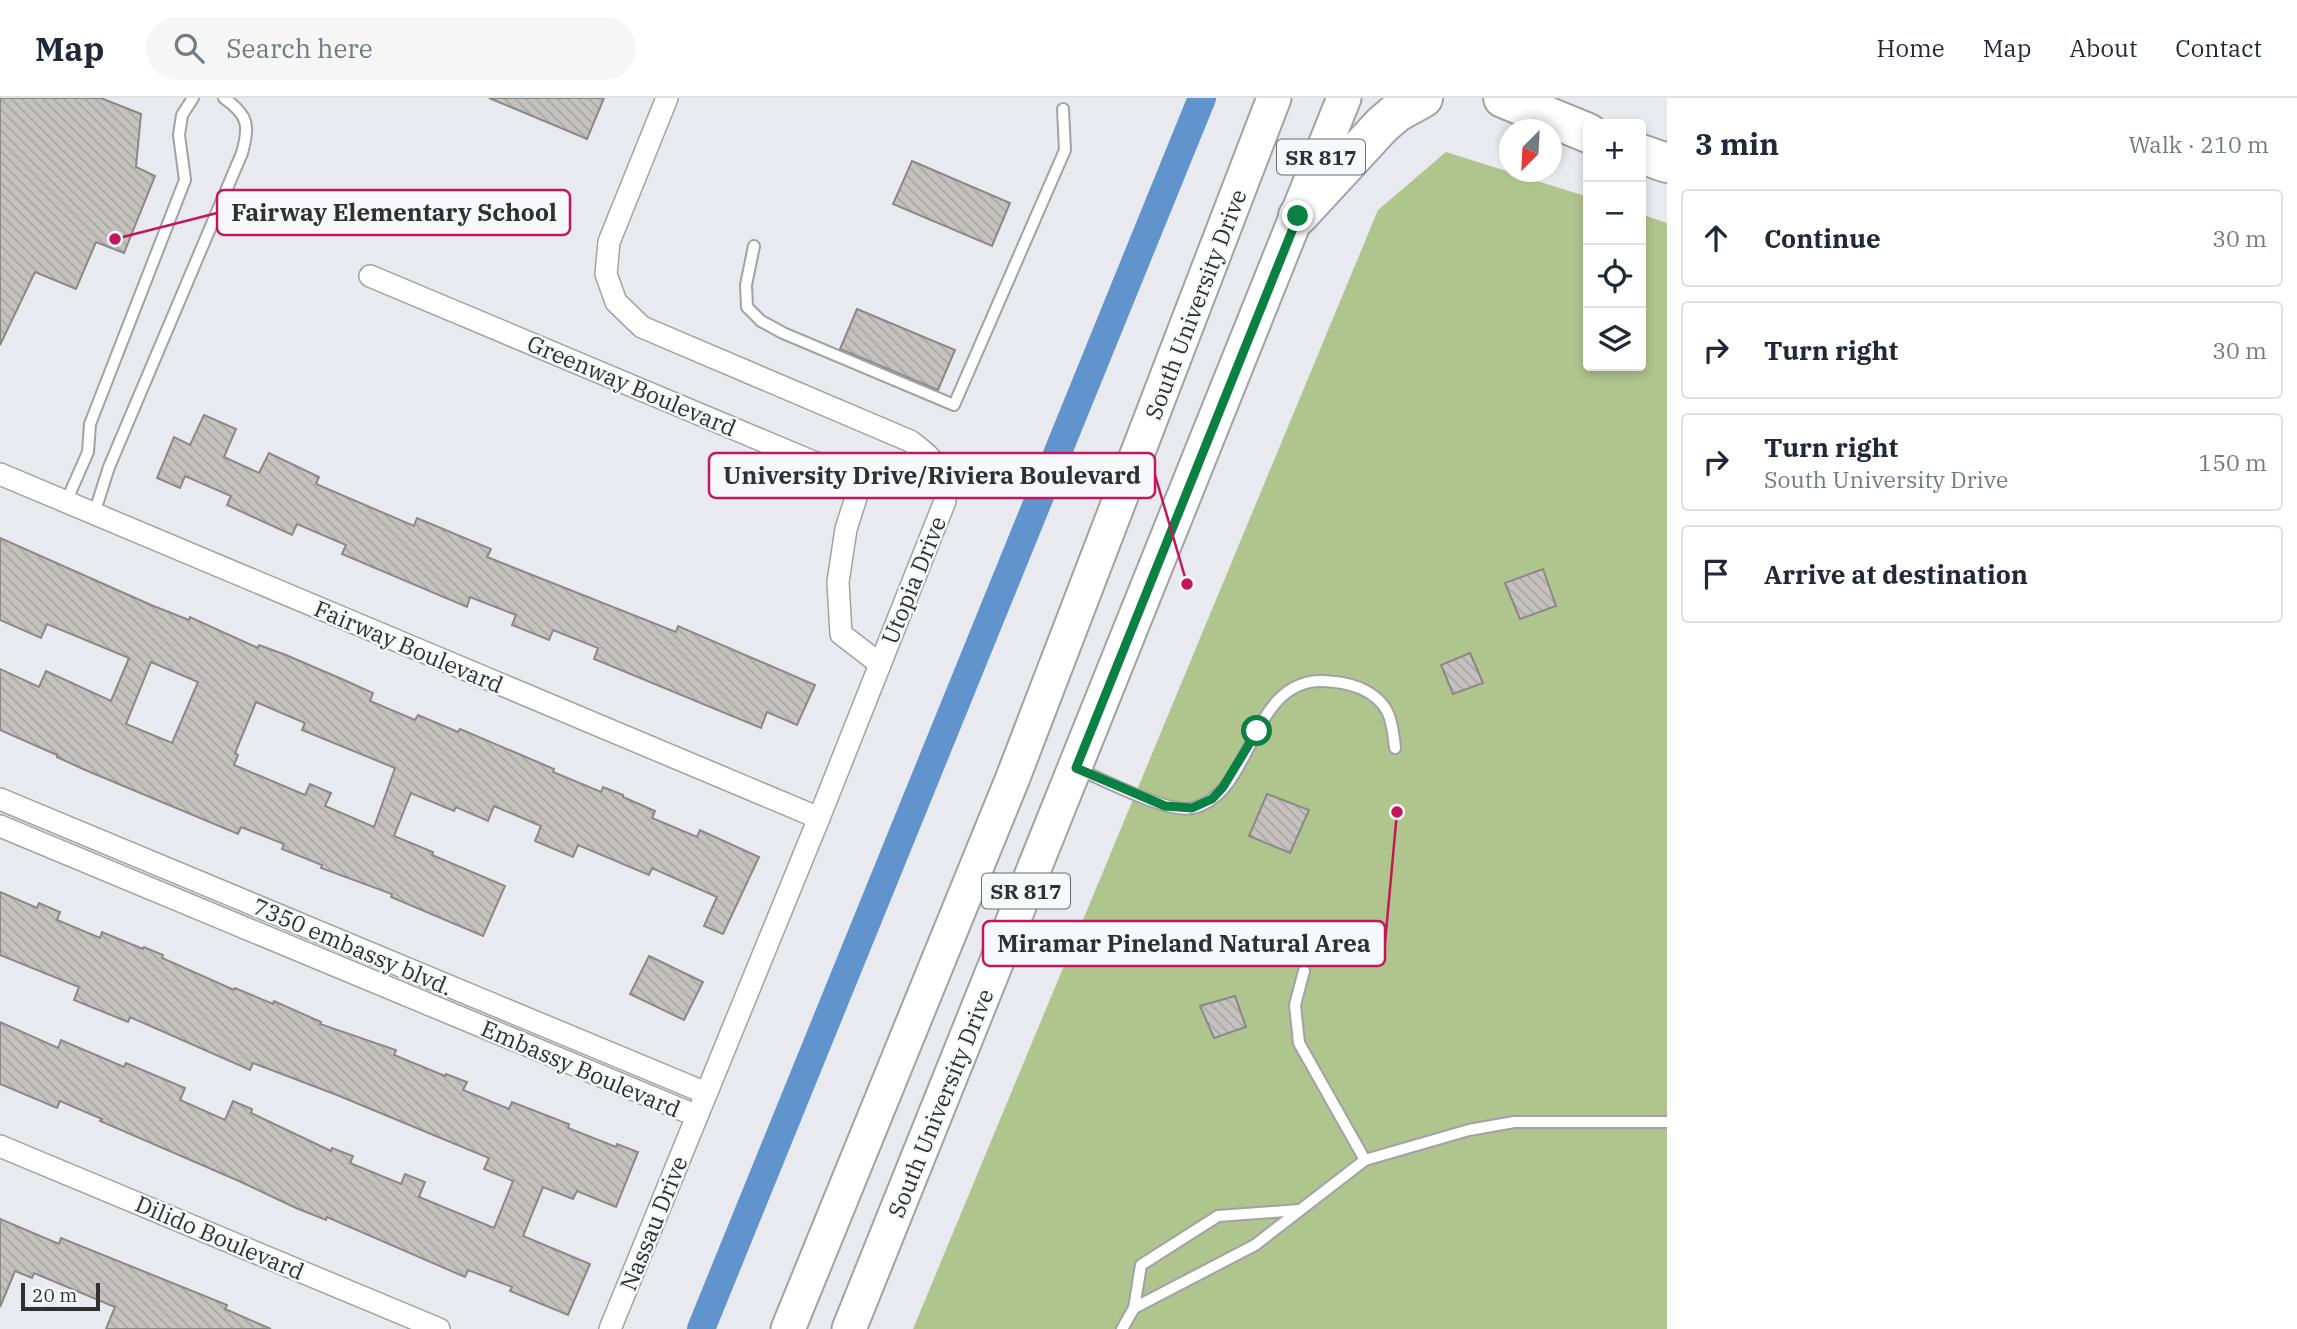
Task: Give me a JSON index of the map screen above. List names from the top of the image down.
{
  "streets": {
    "main road": ["SR 817", "South University Drive"],
    "street": [
      "Greenway Boulevard",
      "Utopia Drive",
      "Fairway Boulevard",
      "7350 embassy blvd.",
      "Embassy Boulevard",
      "Nassau Drive",
      "Dilido Boulevard"
    ]
  },
  "crossings": [
    ["Greenway Boulevard", "Utopia Drive"],
    ["Utopia Drive", "Fairway Boulevard"],
    ["Utopia Drive", "7350 embassy blvd."],
    ["Utopia Drive", "Embassy Boulevard"],
    ["Utopia Drive", "Nassau Drive"],
    ["Embassy Boulevard", "Nassau Drive"]
  ],
  "places": ["Fairway Elementary School", "University Drive/Riviera Boulevard", "Miramar Pineland Natural Area"],
  "scale_bar": "20 m",
  "north": "bottom left",
  "page": {
    "header": "Map",
    "search": "Search here",
    "nav": [
      "Home",
      "Map",
      "About",
      "Contact"
    ],
    "heading": ["3 min", "Walk · 210 m"],
    "map_buttons": ["+", "−"],
    "list": [
      ["Continue", "30 m"],
      ["Turn right", "30 m"],
      ["Turn right", "South University Drive", "150 m"],
      "Arrive at destination"
    ],
    "scale": "20 m"
  }
}
